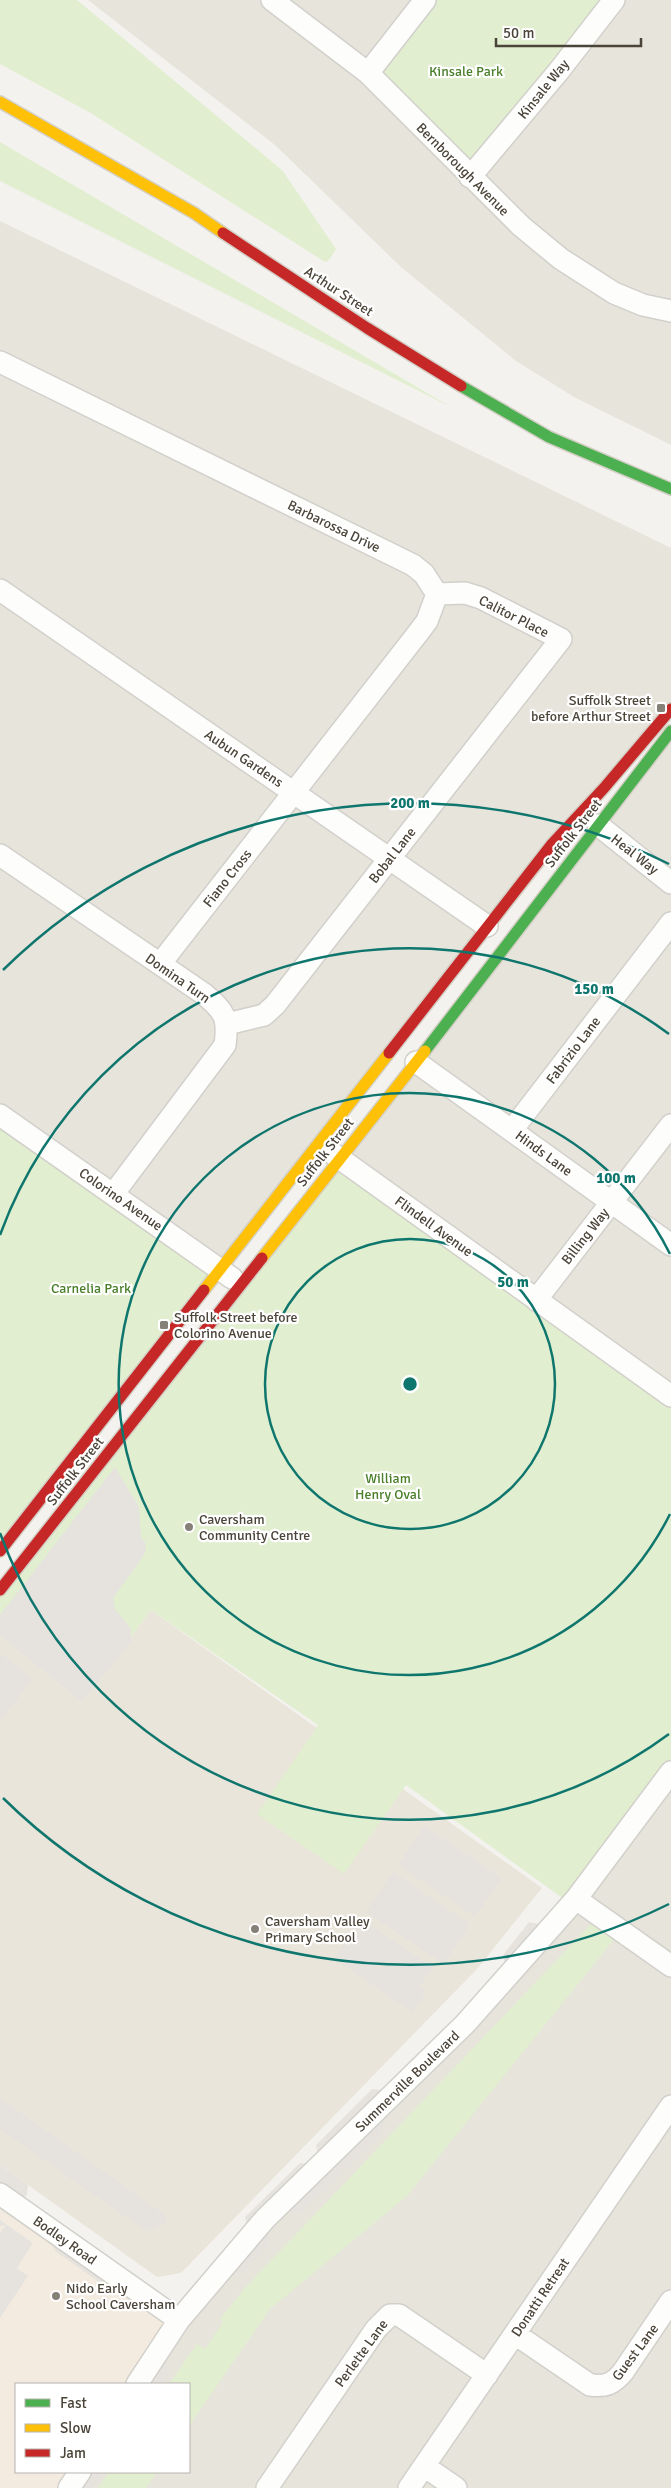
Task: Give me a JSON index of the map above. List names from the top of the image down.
{
  "streets": {
    "street": [
      "Kinsale Way",
      "Bernborough Avenue",
      "Arthur Street",
      "Barbarossa Drive",
      "Calitor Place",
      "Aubun Gardens",
      "Suffolk Street",
      "Heal Way",
      "Bobal Lane",
      "Fiano Cross",
      "Domina Turn",
      "Fabrizio Lane",
      "Hinds Lane",
      "Colorino Avenue",
      "Flindell Avenue",
      "Billing Way",
      "Summerville Boulevard",
      "Bodley Road",
      "Donatti Retreat",
      "Guest Lane",
      "Perlette Lane"
    ]
  },
  "crossings": [
    ["Kinsale Way", "Bernborough Avenue"],
    ["Barbarossa Drive", "Calitor Place"],
    ["Calitor Place", "Bobal Lane"],
    ["Aubun Gardens", "Suffolk Street"],
    ["Aubun Gardens", "Bobal Lane"],
    ["Aubun Gardens", "Fiano Cross"],
    ["Suffolk Street", "Heal Way"],
    ["Suffolk Street", "Hinds Lane"],
    ["Suffolk Street", "Colorino Avenue"],
    ["Suffolk Street", "Flindell Avenue"],
    ["Bobal Lane", "Domina Turn"],
    ["Fiano Cross", "Domina Turn"],
    ["Fabrizio Lane", "Hinds Lane"],
    ["Hinds Lane", "Billing Way"],
    ["Flindell Avenue", "Billing Way"],
    ["Summerville Boulevard", "Bodley Road"],
    ["Donatti Retreat", "Guest Lane"],
    ["Donatti Retreat", "Perlette Lane"]
  ],
  "parks": ["Kinsale Park", "Carnelia Park", "William Henry Oval"],
  "places": {
    "transit": ["Suffolk Street before Arthur Street", "Suffolk Street before Colorino Avenue"],
    "other": ["Caversham Community Centre", "Caversham Valley Primary School", "Nido Early School Caversham"]
  },
  "legend": ["Fast", "Slow", "Jam"],
  "scale_bar": "50 m",
  "rings": [
    "200 m",
    "150 m",
    "100 m",
    "50 m"
  ]
}
